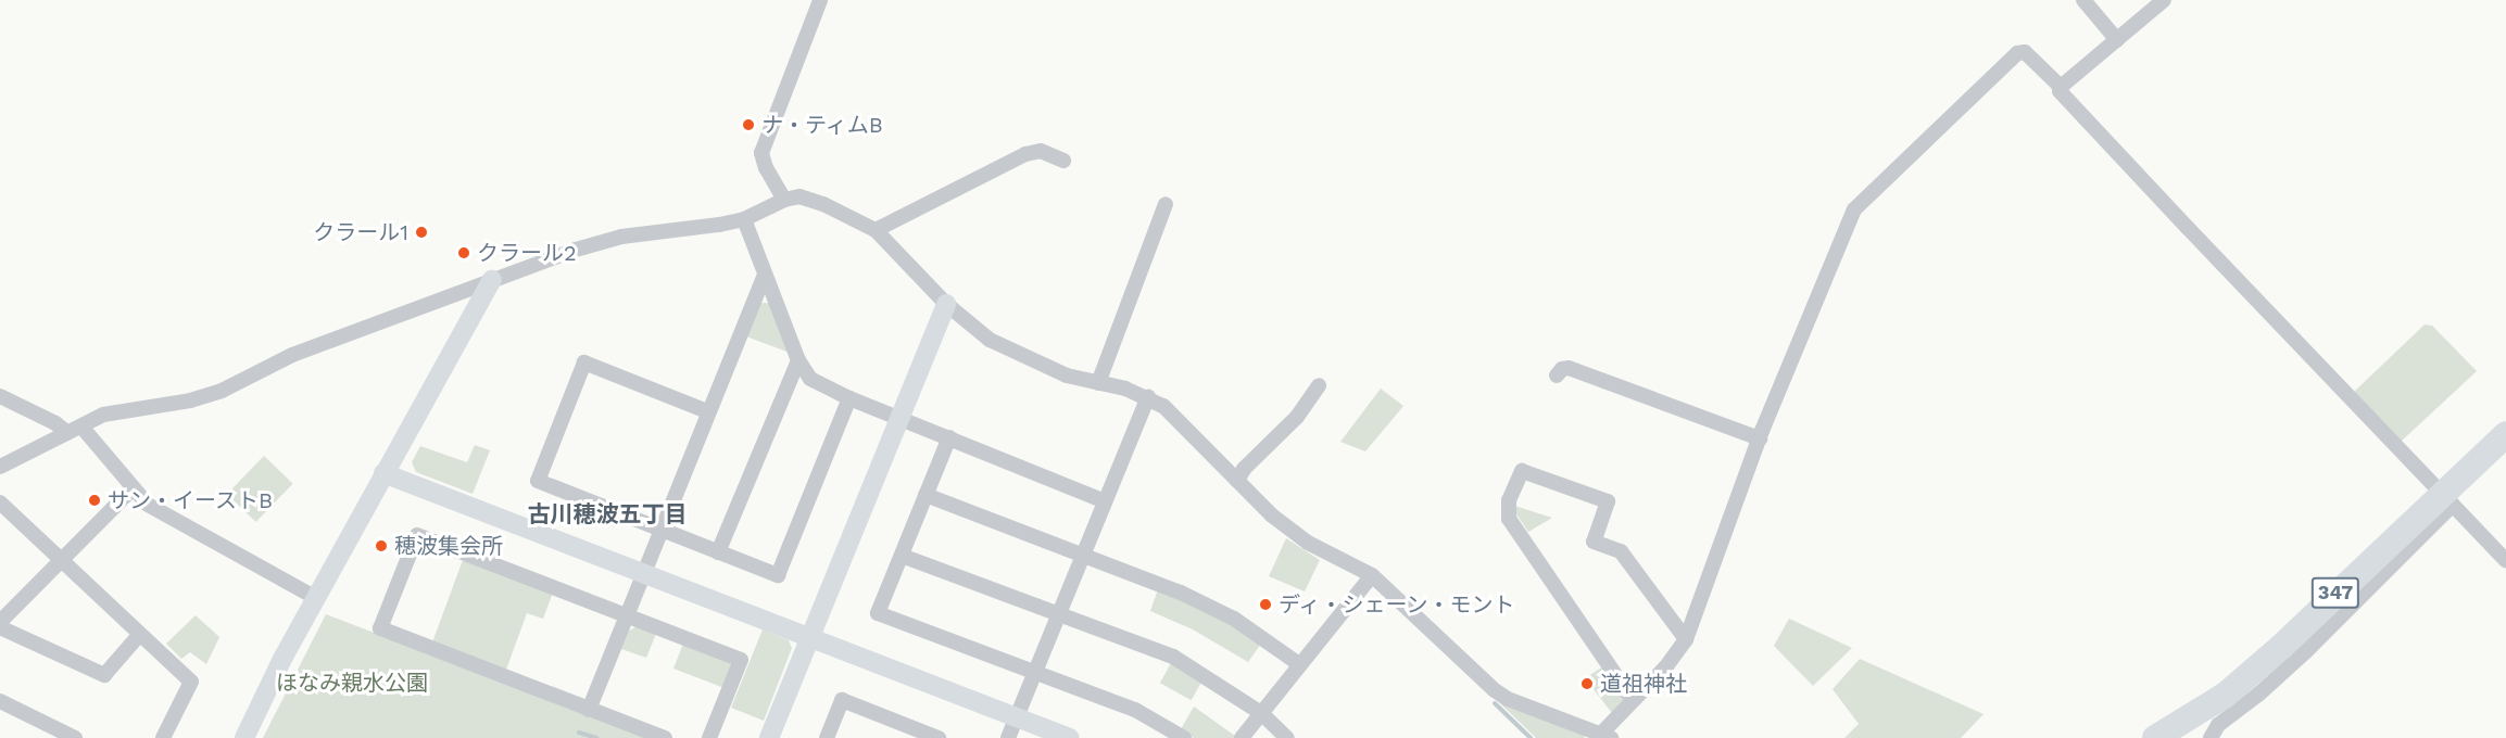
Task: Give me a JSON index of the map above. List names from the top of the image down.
{
  "streets": {
    "highway": ["347"]
  },
  "districts": ["古川穂波五丁目"],
  "parks": ["ほなみ親水公園"],
  "places": [
    "ナ・ティムB",
    "クラール1",
    "クラール2",
    "サン・イーストB",
    "穂波集会所",
    "ディ・シェーン・モント",
    "道祖神社"
  ]
}
